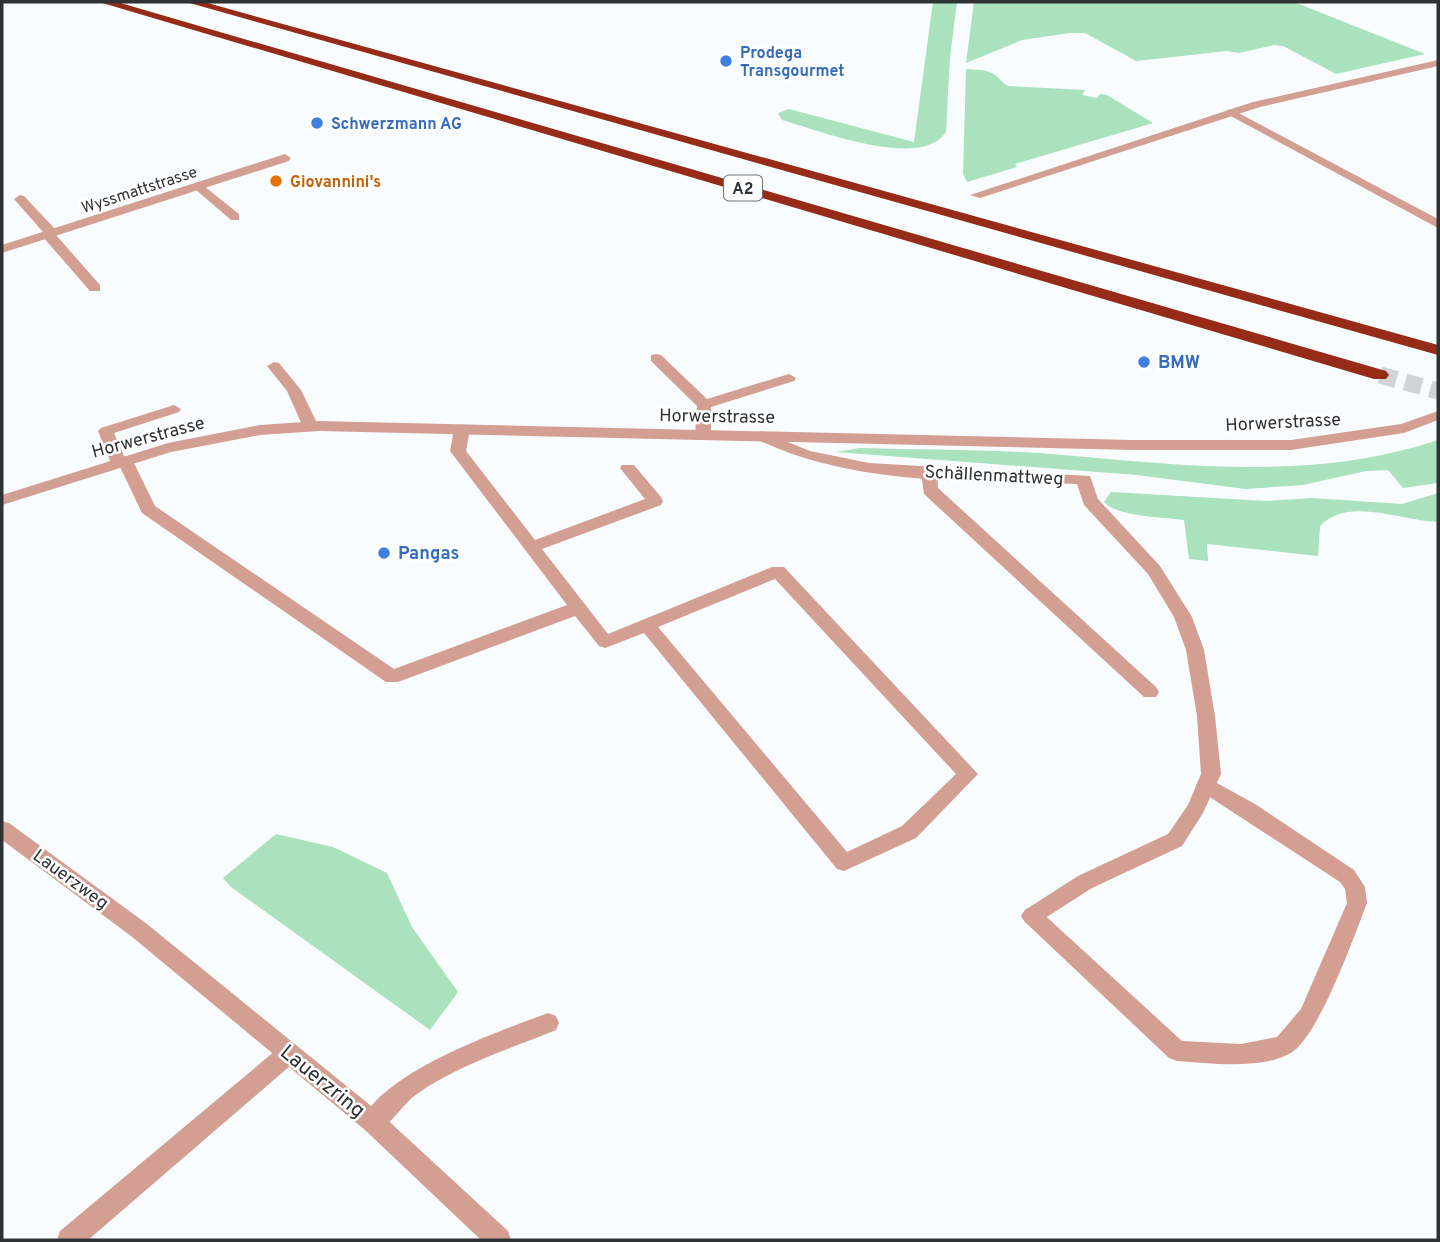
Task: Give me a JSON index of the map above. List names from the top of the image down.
{
  "streets": {
    "highway": ["A2"],
    "street": [
      "Wyssmattstrasse",
      "Horwerstrasse",
      "Schällenmattweg",
      "Lauerzweg",
      "Lauerzring"
    ]
  },
  "crossings": [
    ["Horwerstrasse", "Schällenmattweg"],
    ["Lauerzweg", "Lauerzring"]
  ],
  "places": [
    "Prodega Transgourmet",
    "Schwerzmann AG",
    "Giovannini's",
    "BMW",
    "Pangas"
  ]
}
